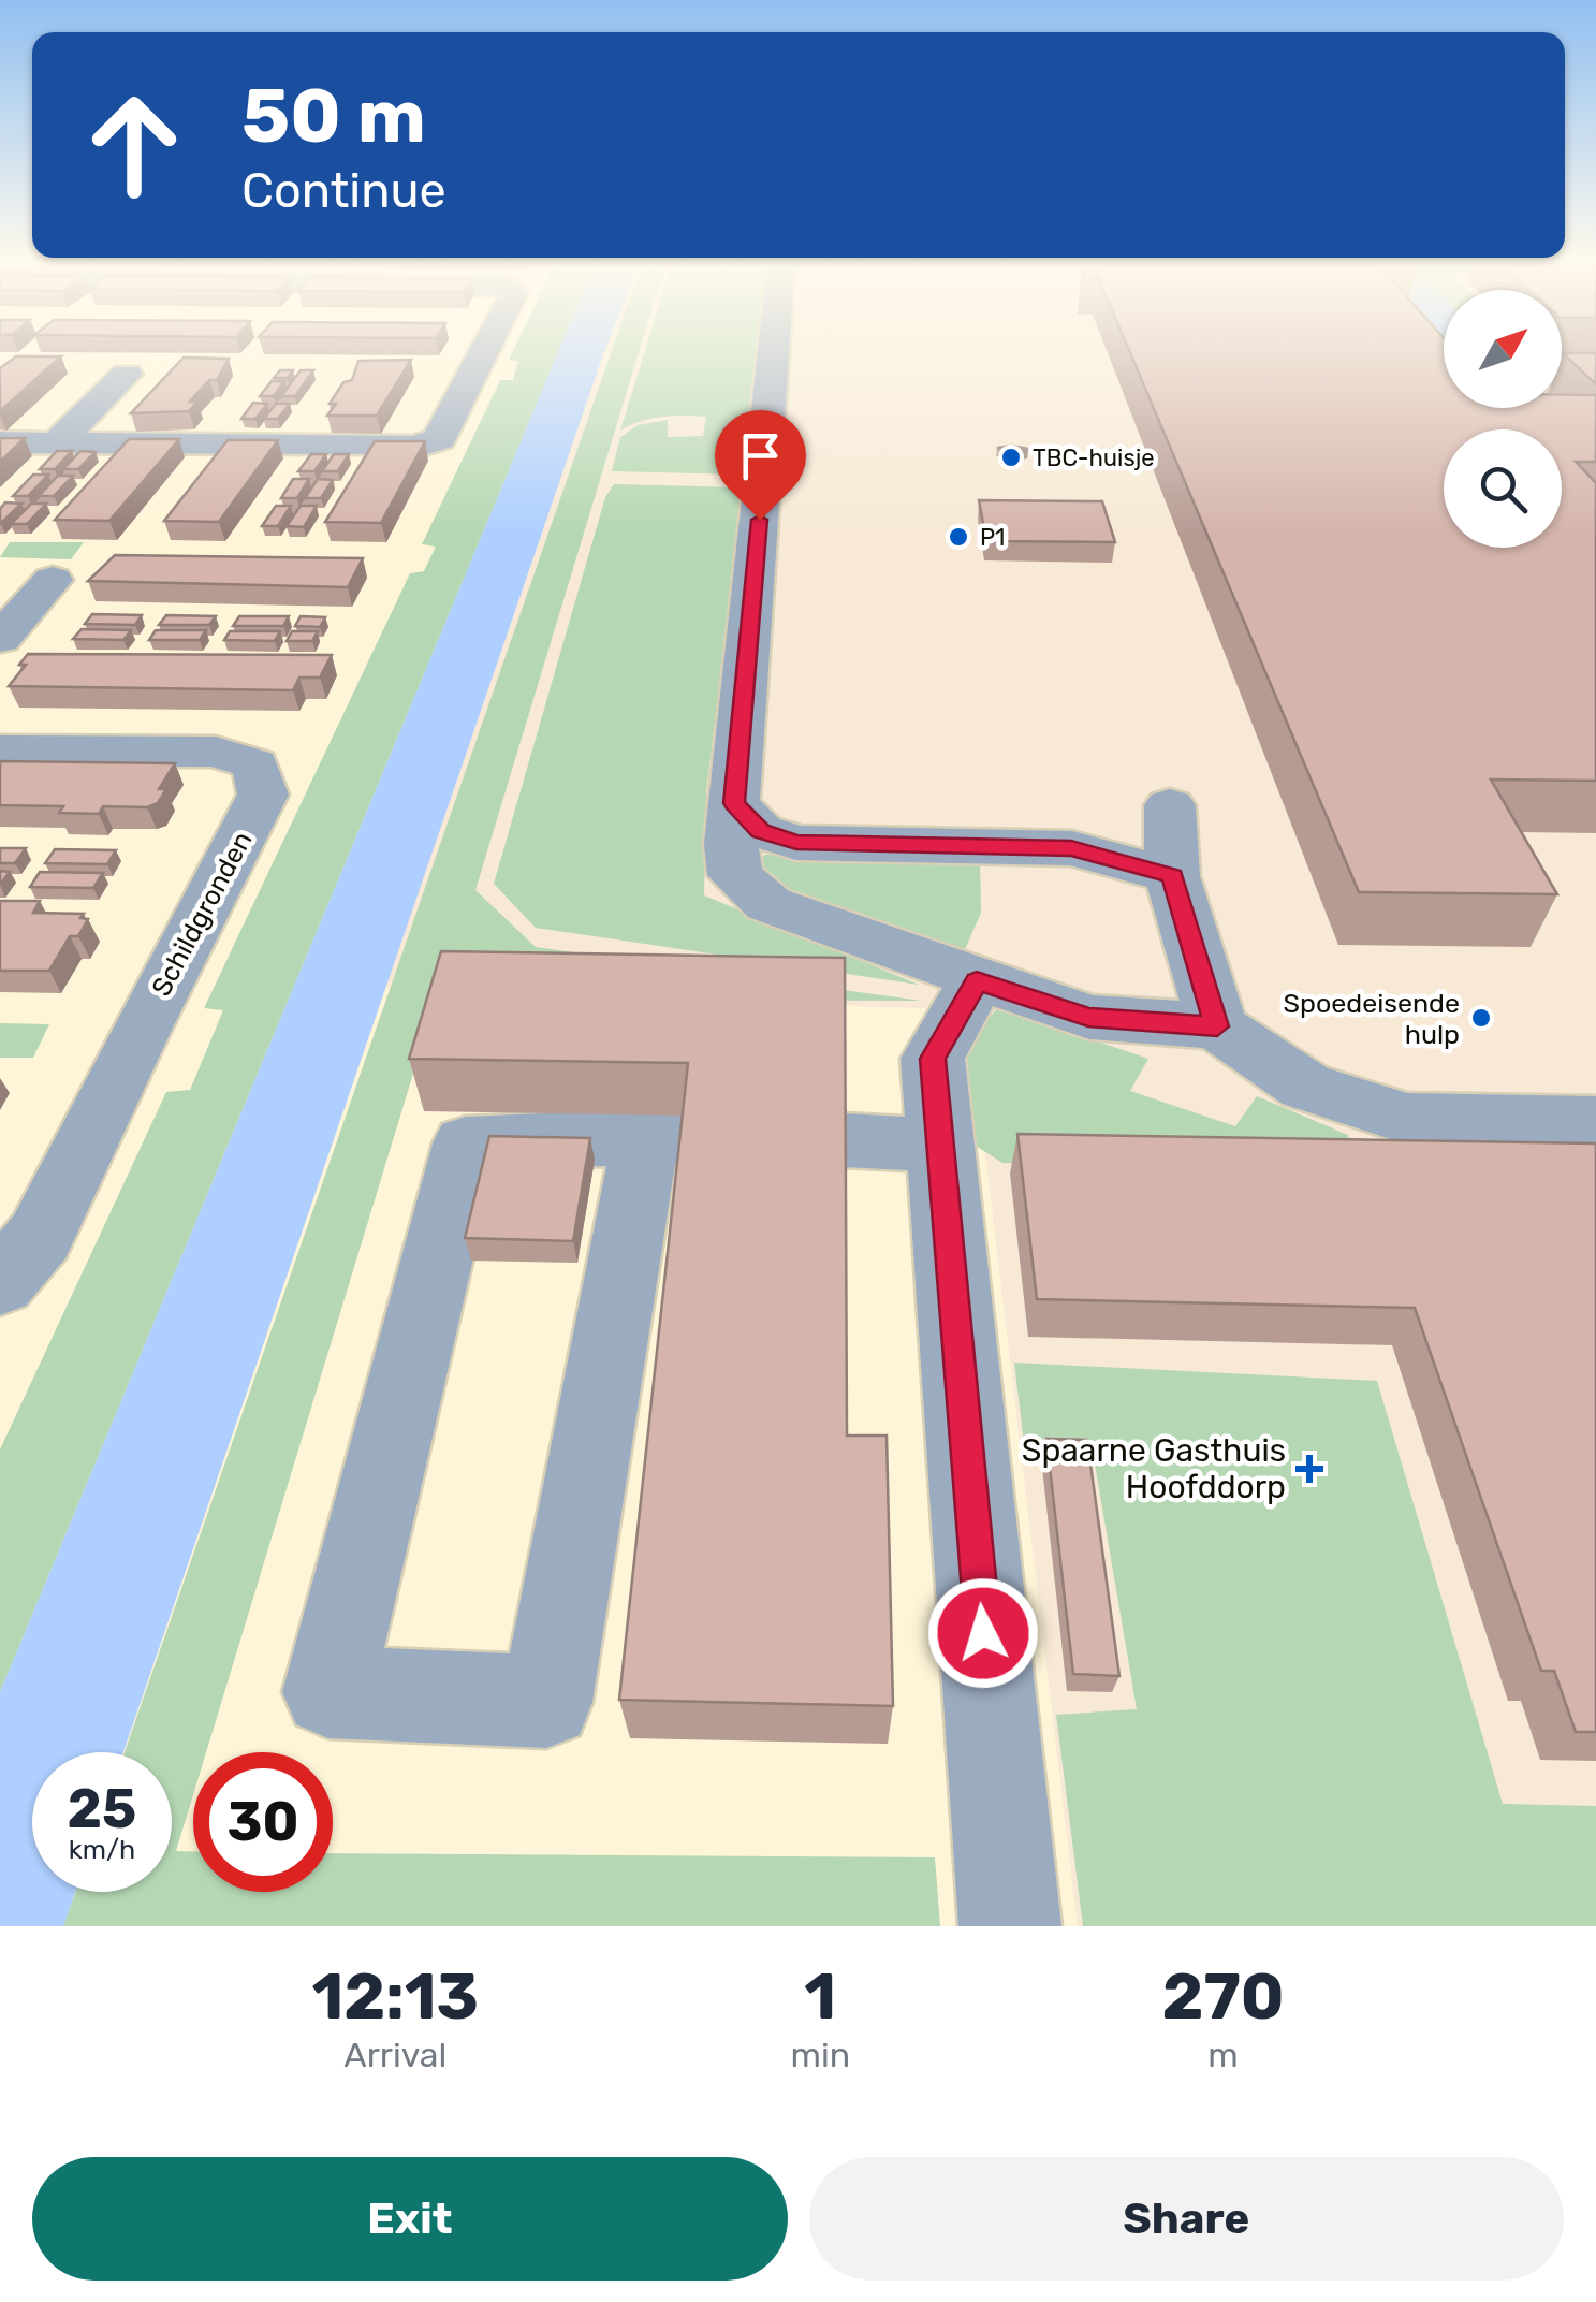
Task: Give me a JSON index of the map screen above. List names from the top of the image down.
{
  "streets": {
    "street": ["Schildgronden"]
  },
  "places": {
    "other": ["TBC-huisje", "P1", "Spoedeisende hulp"],
    "health": ["Spaarne Gasthuis Hoofddorp"]
  },
  "north": "top right",
  "page": {
    "turn": ["50 m", "Continue"],
    "speed": "25 km/h",
    "limit": "30",
    "eta": [
      "12:13",
      "Arrival",
      "1",
      "min",
      "270",
      "m"
    ],
    "buttons": ["Exit", "Share"]
  }
}
